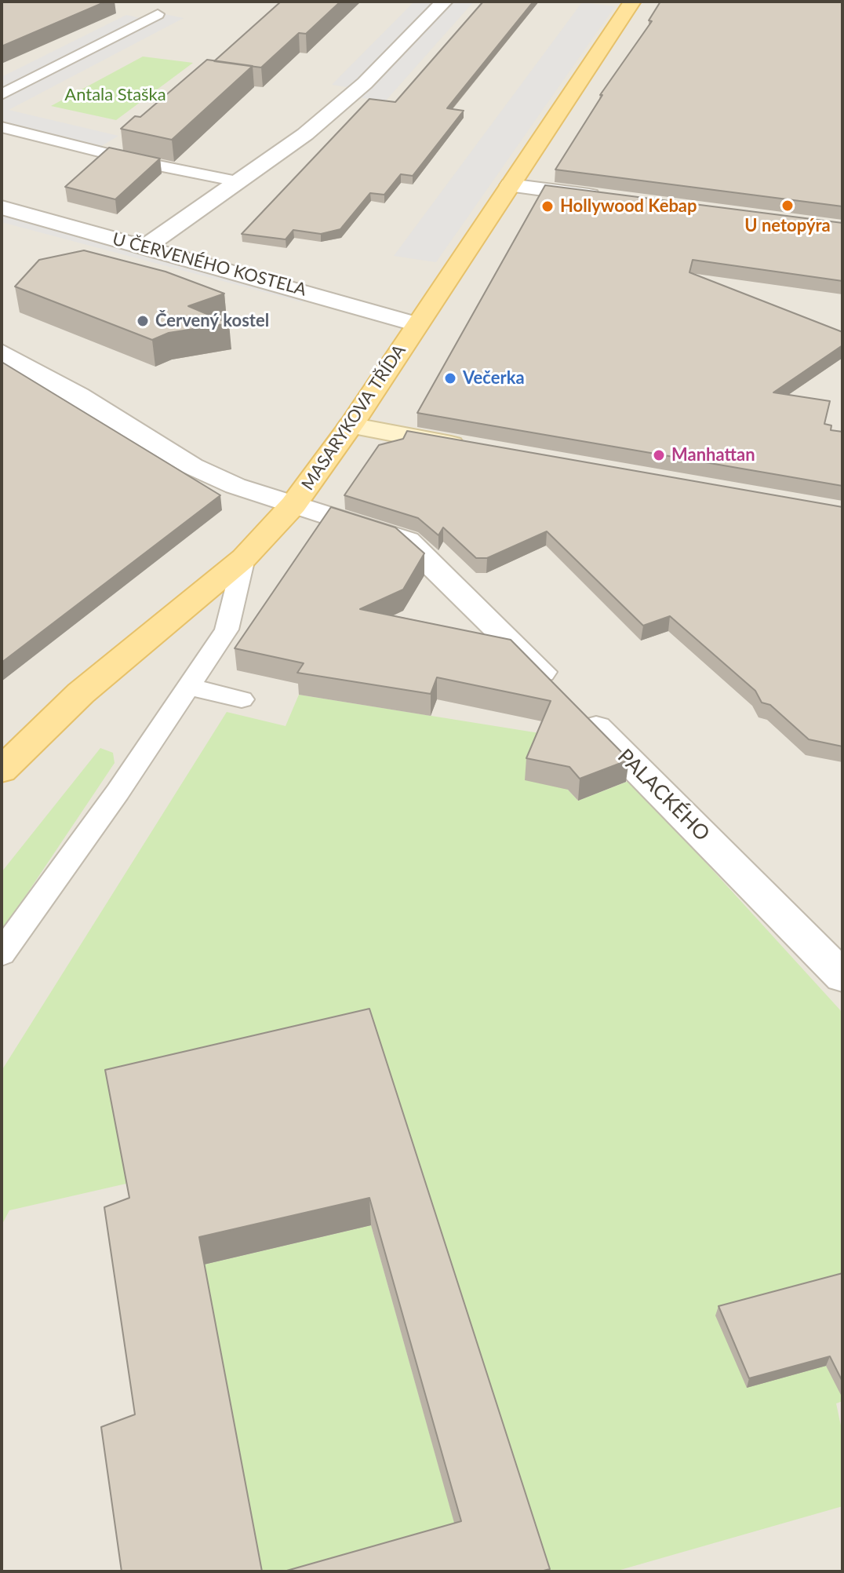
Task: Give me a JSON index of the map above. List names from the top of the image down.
{
  "streets": {
    "main road": ["MASARYKOVA TŘÍDA"],
    "street": ["U ČERVENÉHO KOSTELA", "PALACKÉHO"]
  },
  "crossings": [
    ["U ČERVENÉHO KOSTELA", "MASARYKOVA TŘÍDA"],
    ["MASARYKOVA TŘÍDA", "PALACKÉHO"]
  ],
  "parks": ["Antala Staška"],
  "places": [
    "U netopýra",
    "Hollywood Kebap",
    "Červený kostel",
    "Večerka",
    "Manhattan"
  ]
}
